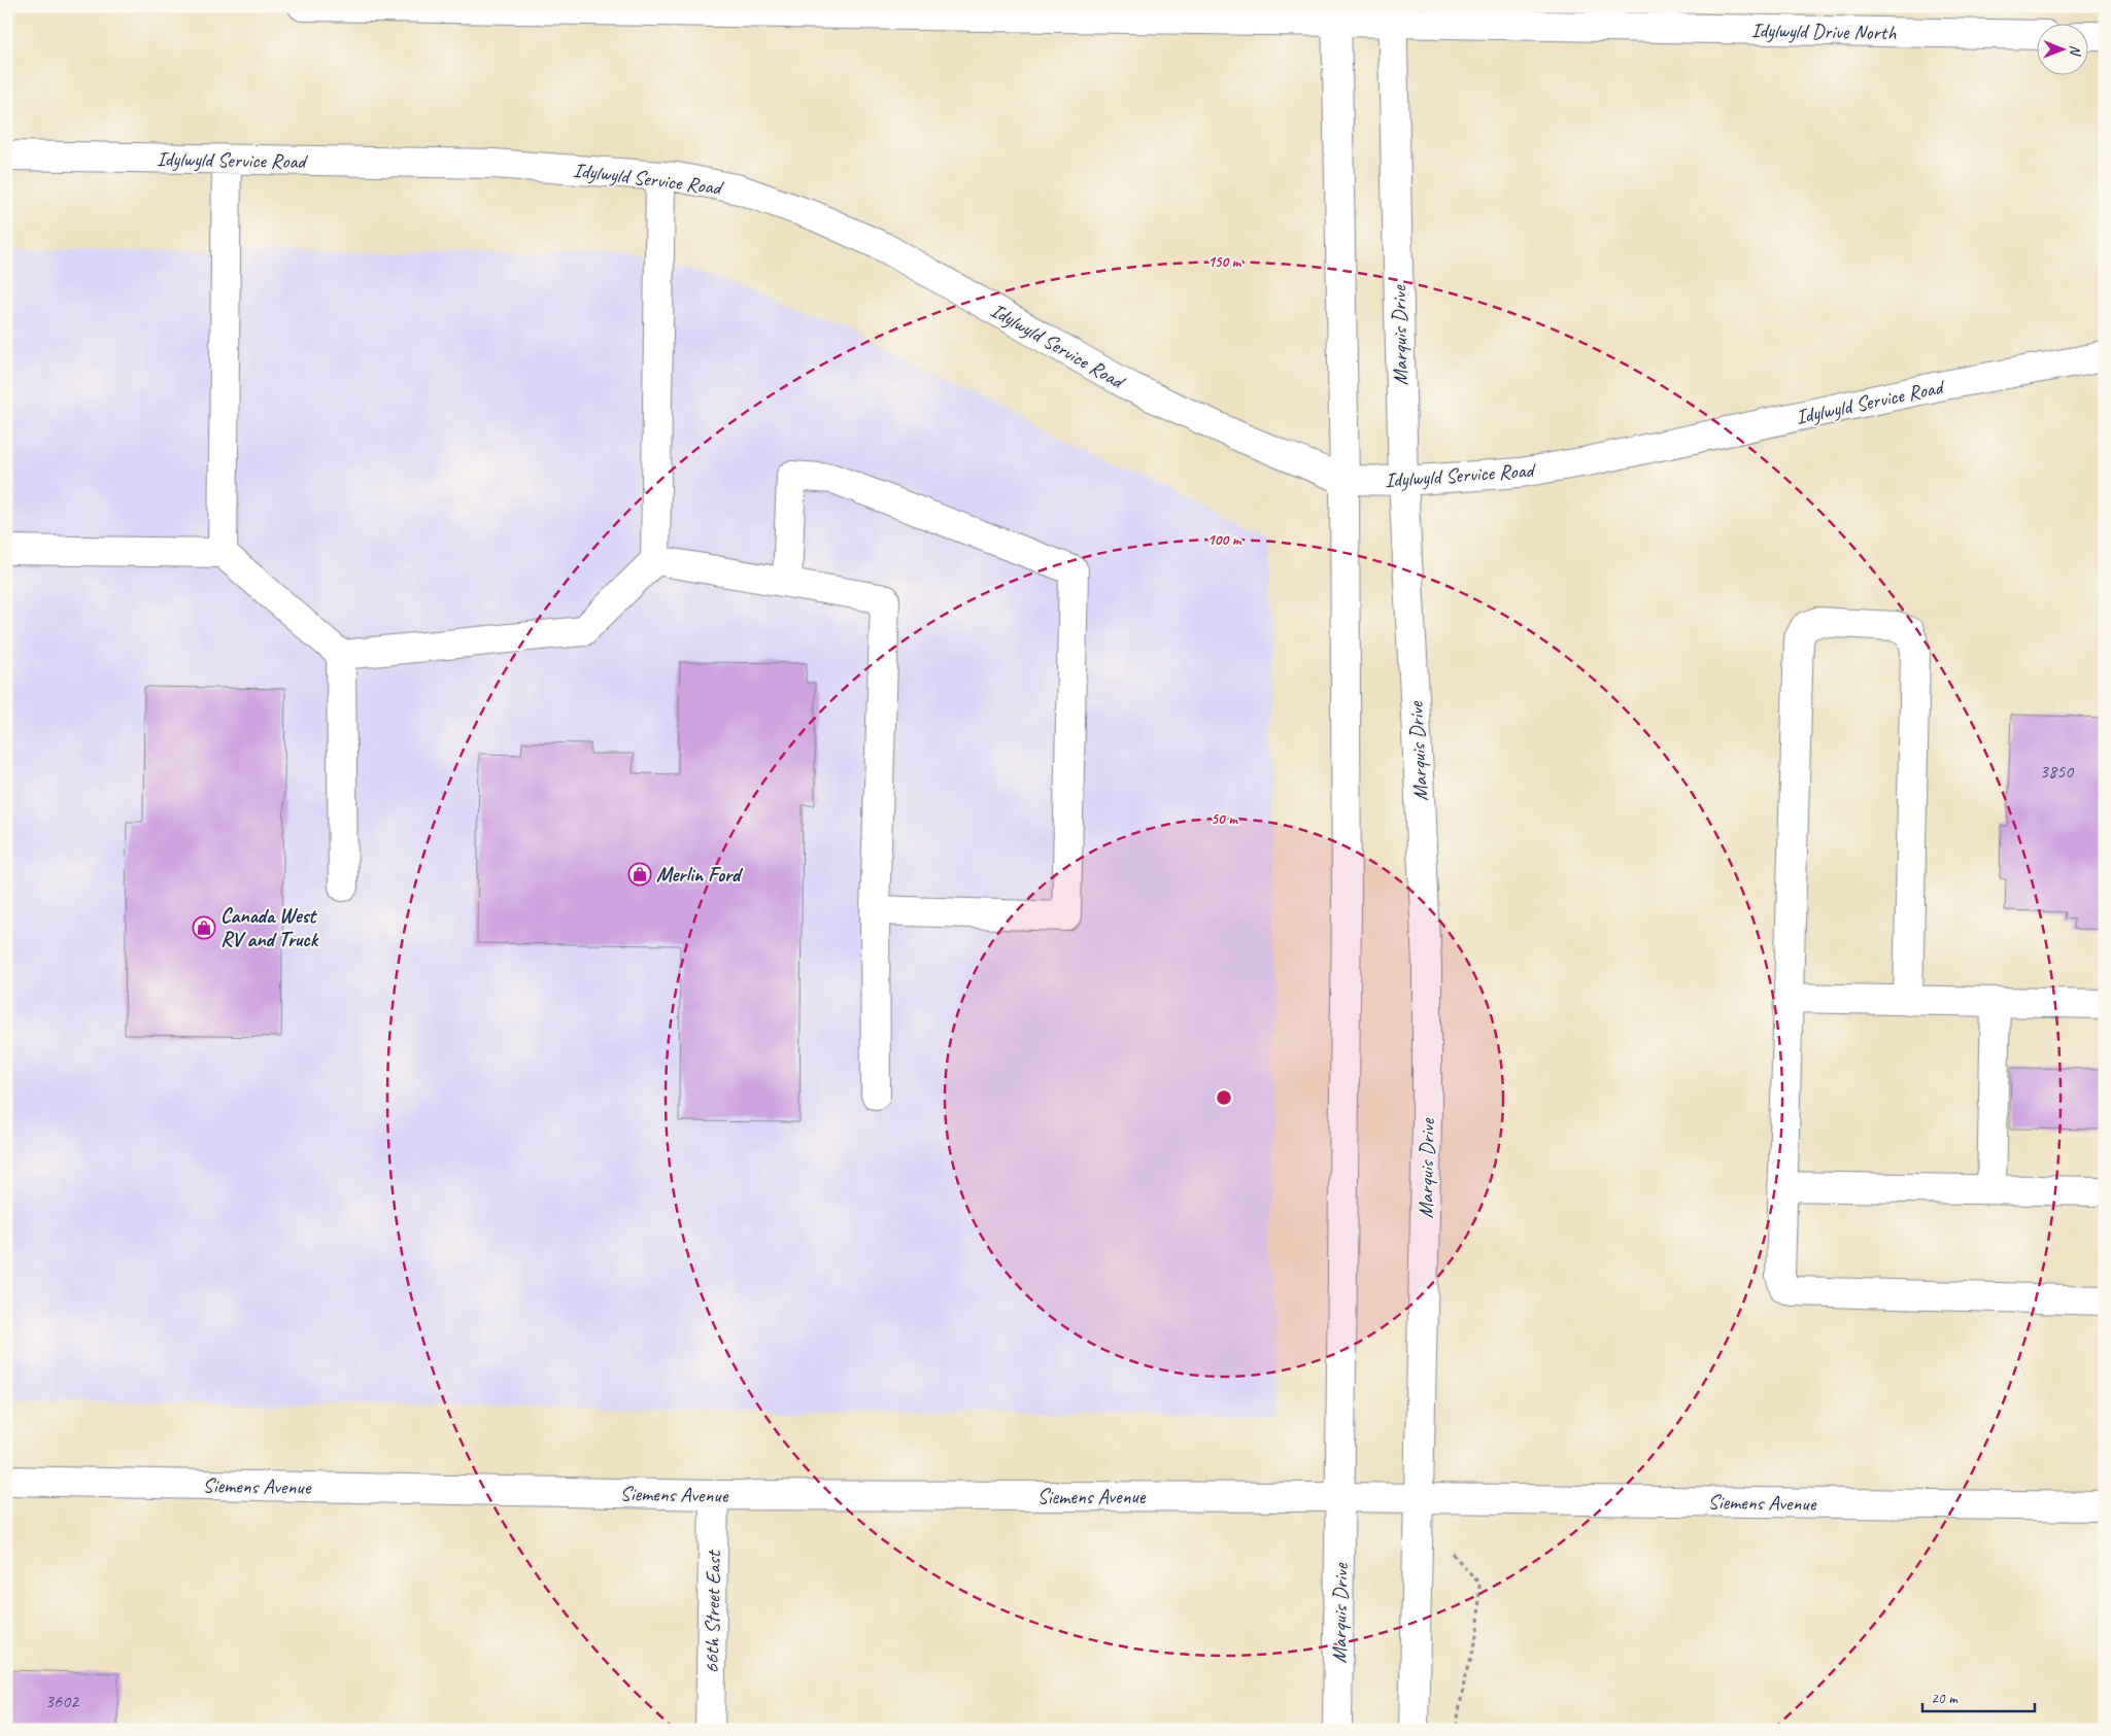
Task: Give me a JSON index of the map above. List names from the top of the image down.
{
  "streets": {
    "main road": [
      "Idylwyld Drive North",
      "Idylwyld Service Road",
      "Marquis Drive",
      "Siemens Avenue",
      "66th Street East"
    ]
  },
  "crossings": [
    ["Idylwyld Drive North", "Marquis Drive"],
    ["Idylwyld Service Road", "Marquis Drive"],
    ["Marquis Drive", "Siemens Avenue"],
    ["Siemens Avenue", "66th Street East"]
  ],
  "places": {
    "shop": ["Merlin Ford", "Canada West RV and Truck"]
  },
  "house_numbers": ["3850", "3602"],
  "scale_bar": "20 m",
  "north": "right",
  "rings": ["150 m", "100 m", "50 m"]
}
